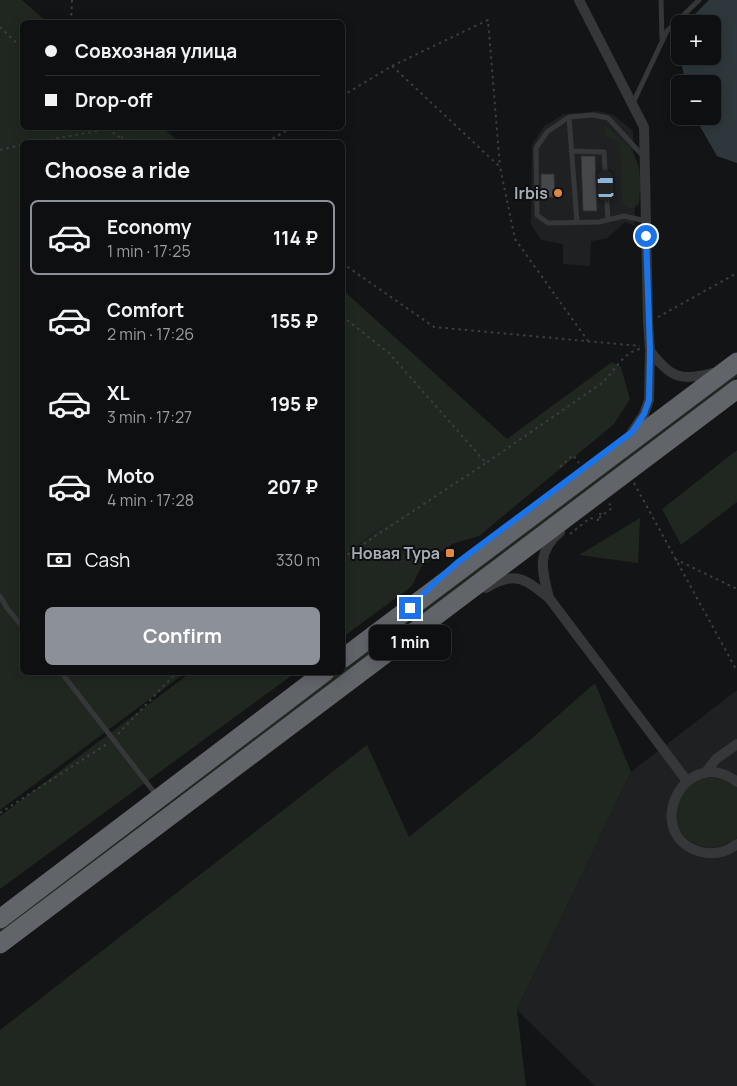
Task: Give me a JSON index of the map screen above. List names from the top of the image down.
{
  "places": {
    "other": ["Irbis"],
    "transit": ["Новая Тура"]
  },
  "page": {
    "map_buttons": ["+", "−"],
    "banner": ["Совхозная улица", "Drop-off"],
    "heading": "Choose a ride",
    "list": [
      {
        "name": "Economy",
        "note": "1 min · 17:25",
        "value": "114 ₽"
      },
      {
        "name": "Comfort",
        "note": "2 min · 17:26",
        "value": "155 ₽"
      },
      {
        "name": "XL",
        "note": "3 min · 17:27",
        "value": "195 ₽"
      },
      {
        "name": "Moto",
        "note": "4 min · 17:28",
        "value": "207 ₽"
      }
    ],
    "pay": ["Cash", "330 m"],
    "buttons": "Confirm",
    "bubble": "1 min"
  }
}
